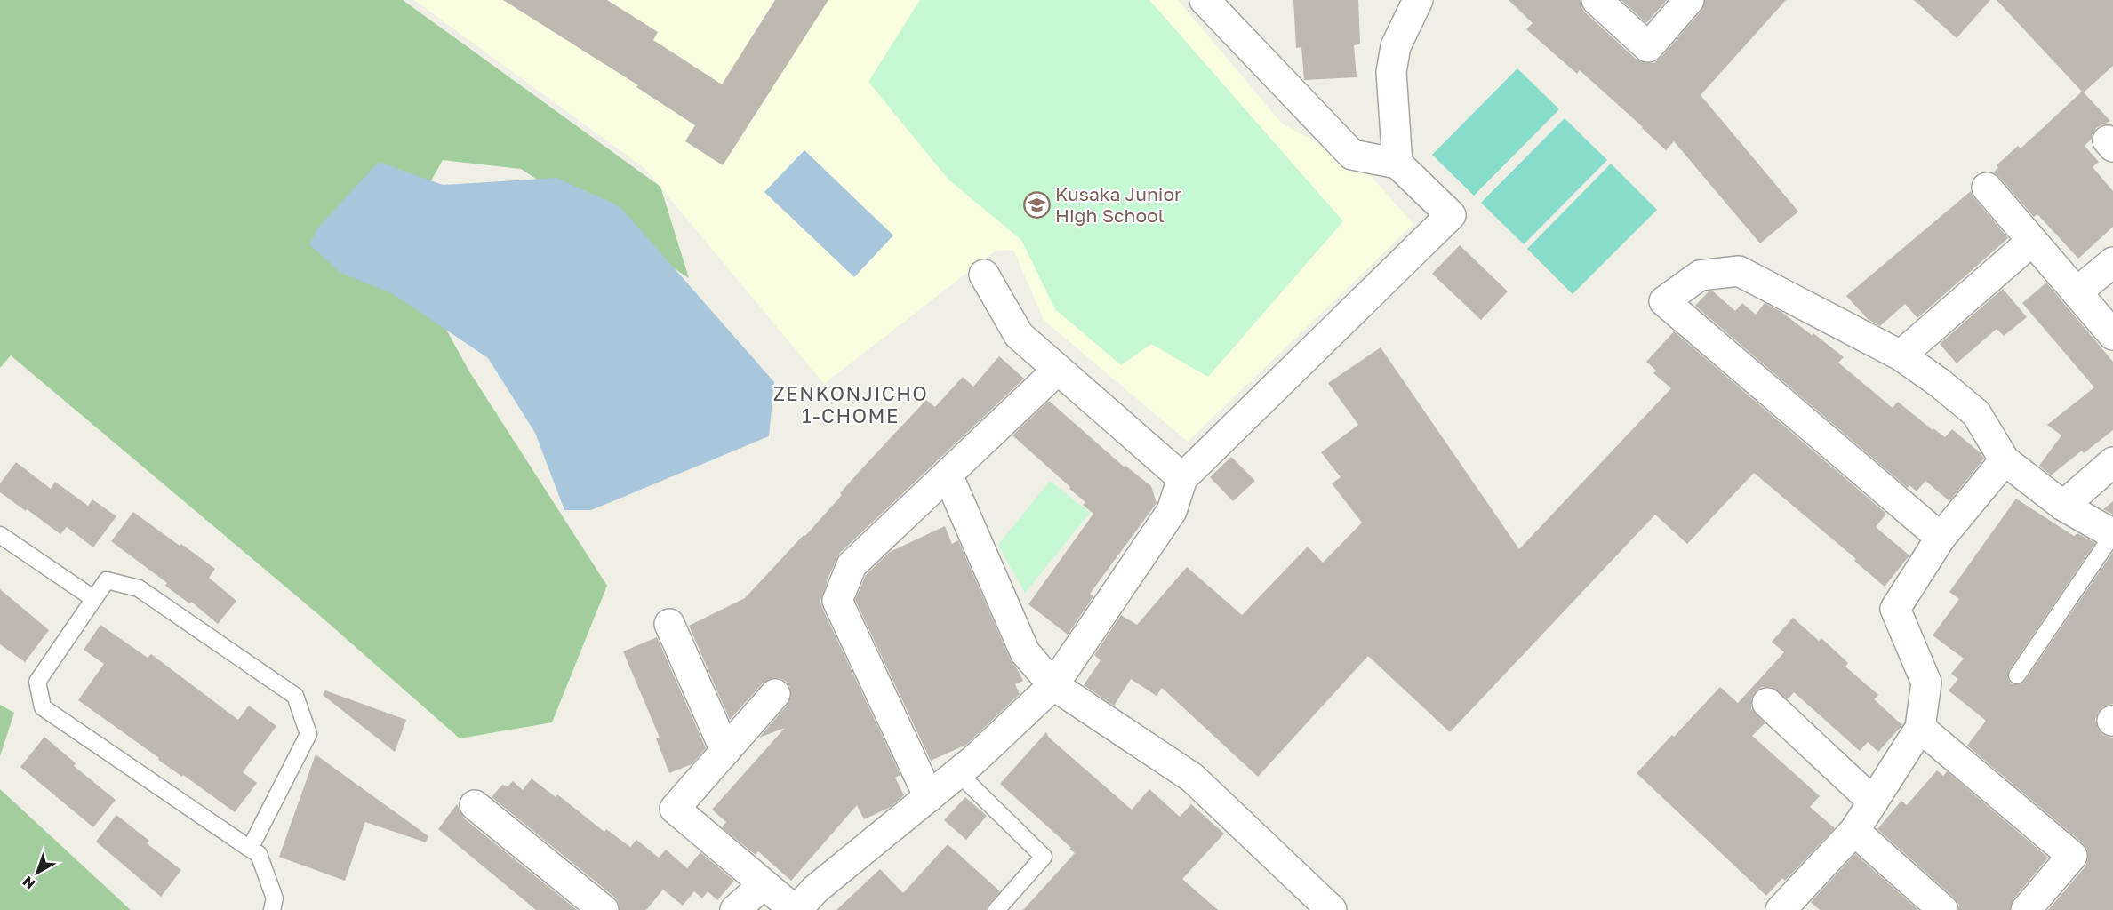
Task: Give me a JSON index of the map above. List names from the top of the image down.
{
  "districts": ["ZENKONJICHO 1-CHOME"],
  "places": {
    "school or university": ["Kusaka Junior High School"]
  },
  "north": "bottom left"
}
